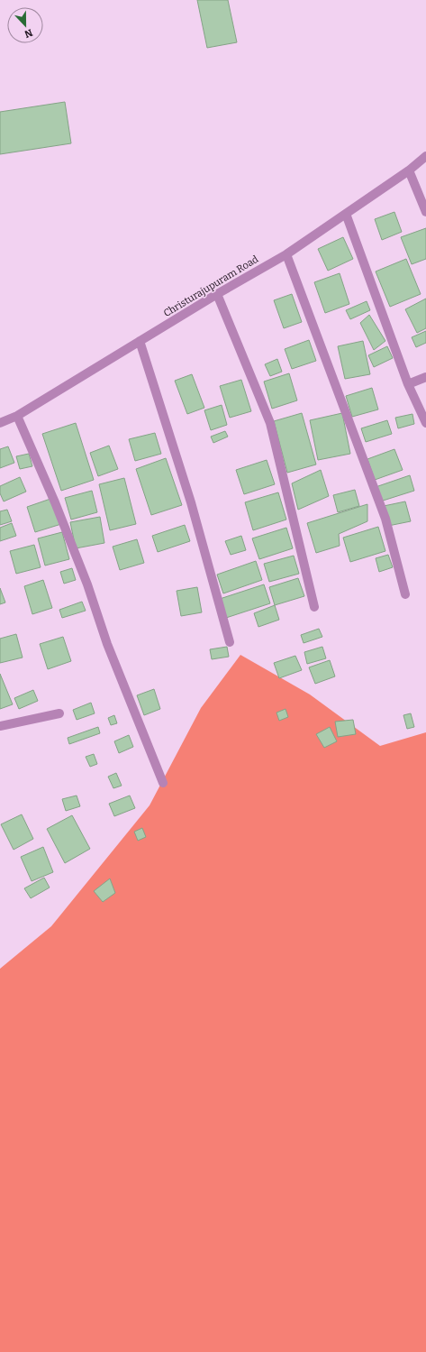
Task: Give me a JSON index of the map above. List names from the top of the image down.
{
  "streets": {
    "street": ["Christurajupuram Road"]
  },
  "north": "bottom"
}
